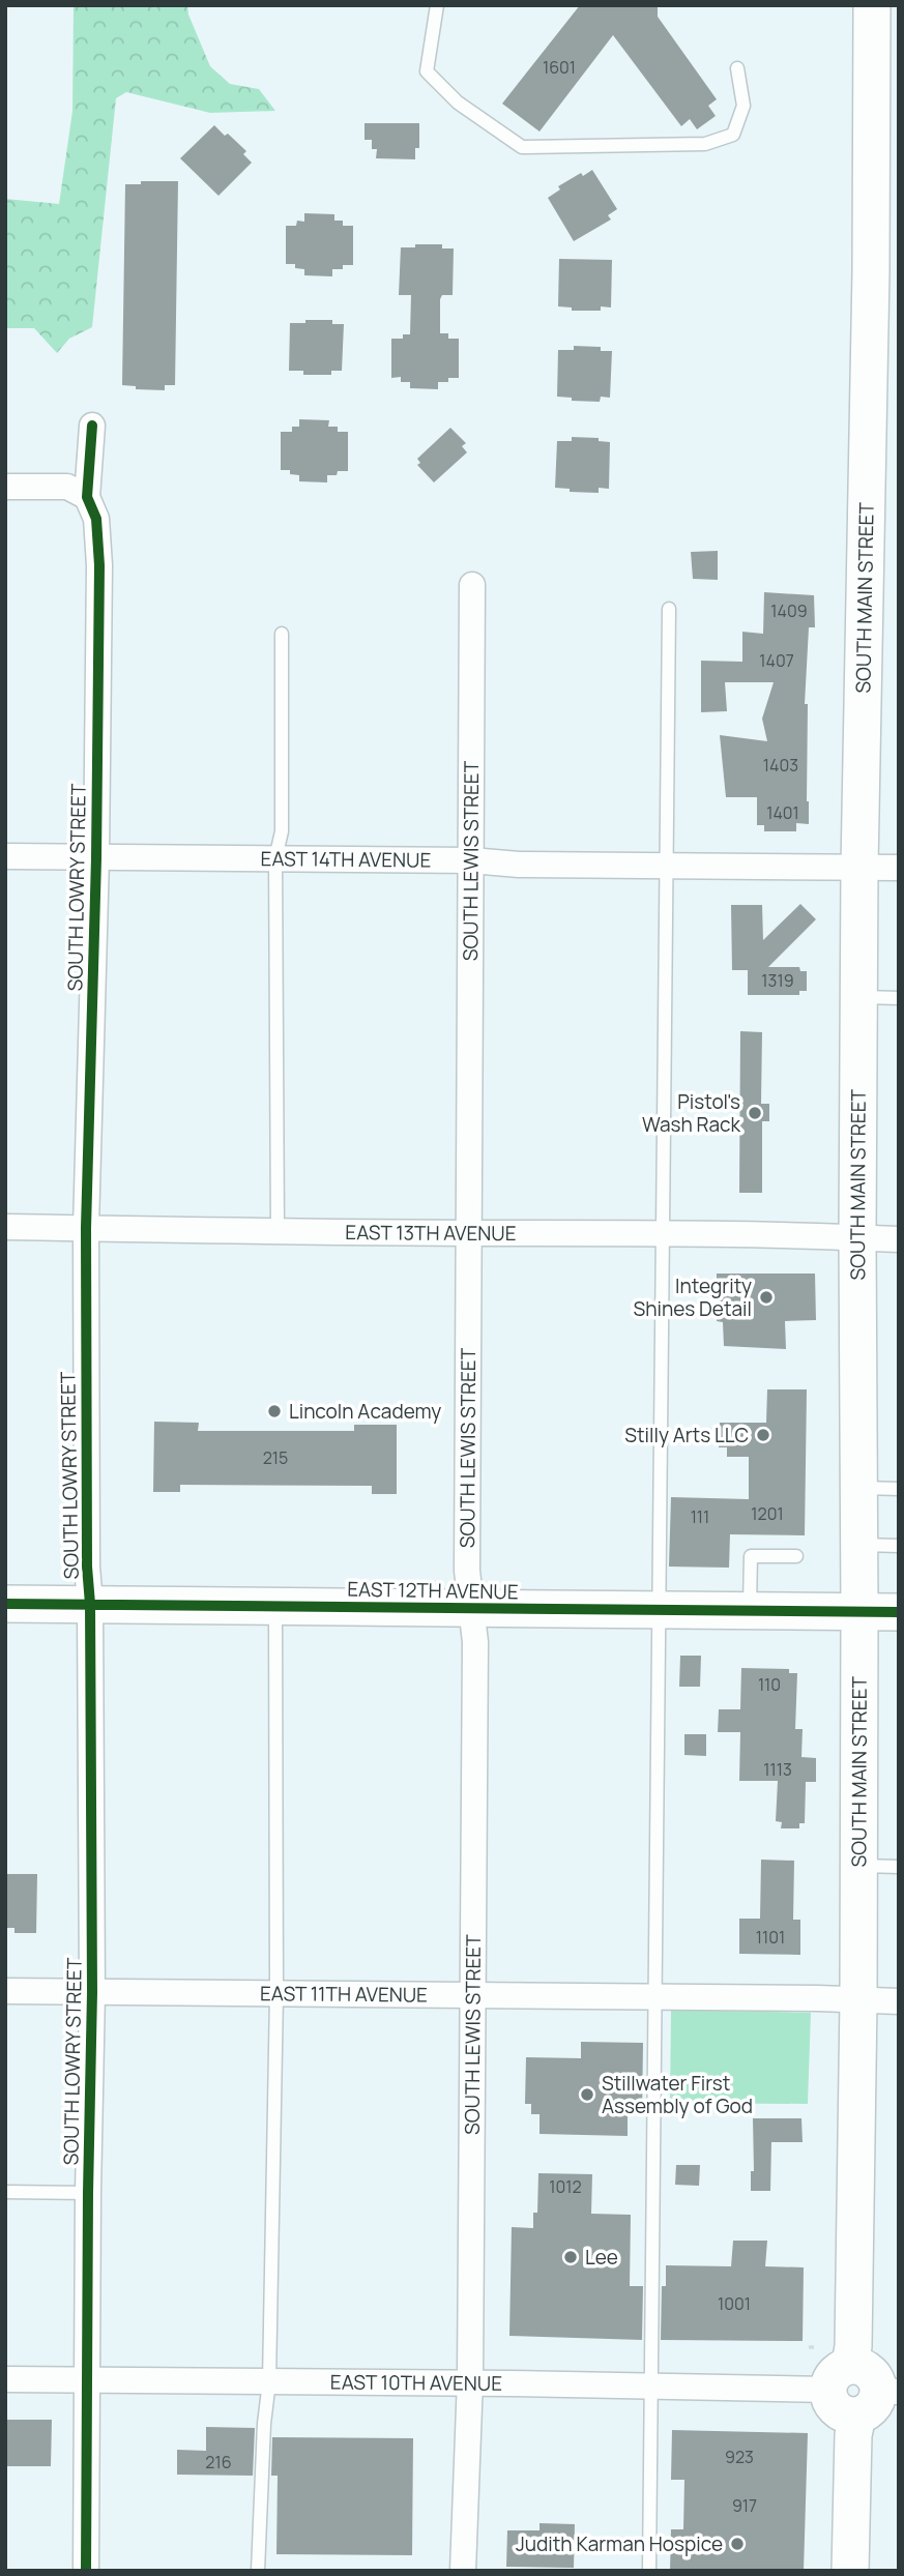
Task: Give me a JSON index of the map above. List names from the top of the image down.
{
  "streets": {
    "main road": ["SOUTH MAIN STREET", "EAST 12TH AVENUE"],
    "street": [
      "EAST 14TH AVENUE",
      "SOUTH LEWIS STREET",
      "SOUTH LOWRY STREET",
      "EAST 13TH AVENUE",
      "EAST 11TH AVENUE",
      "EAST 10TH AVENUE"
    ]
  },
  "crossings": [
    ["SOUTH MAIN STREET", "EAST 14TH AVENUE"],
    ["SOUTH MAIN STREET", "EAST 13TH AVENUE"],
    ["SOUTH MAIN STREET", "EAST 12TH AVENUE"],
    ["SOUTH MAIN STREET", "EAST 11TH AVENUE"],
    ["SOUTH MAIN STREET", "EAST 10TH AVENUE"],
    ["EAST 14TH AVENUE", "SOUTH LEWIS STREET"],
    ["EAST 14TH AVENUE", "SOUTH LOWRY STREET"],
    ["SOUTH LEWIS STREET", "EAST 13TH AVENUE"],
    ["SOUTH LEWIS STREET", "EAST 12TH AVENUE"],
    ["SOUTH LEWIS STREET", "EAST 11TH AVENUE"],
    ["SOUTH LEWIS STREET", "EAST 10TH AVENUE"],
    ["SOUTH LOWRY STREET", "EAST 13TH AVENUE"],
    ["SOUTH LOWRY STREET", "EAST 12TH AVENUE"],
    ["SOUTH LOWRY STREET", "EAST 11TH AVENUE"],
    ["SOUTH LOWRY STREET", "EAST 10TH AVENUE"]
  ],
  "places": [
    "Pistol's Wash Rack",
    "Integrity Shines Detail",
    "Lincoln Academy",
    "Stilly Arts LLC",
    "Stillwater First Assembly of God",
    "Lee",
    "Judith Karman Hospice"
  ],
  "house_numbers": [
    "1601",
    "1409",
    "1407",
    "1403",
    "1401",
    "1319",
    "215",
    "1201",
    "111",
    "110",
    "1113",
    "1101",
    "1012",
    "1001",
    "923",
    "216",
    "917"
  ]
}
